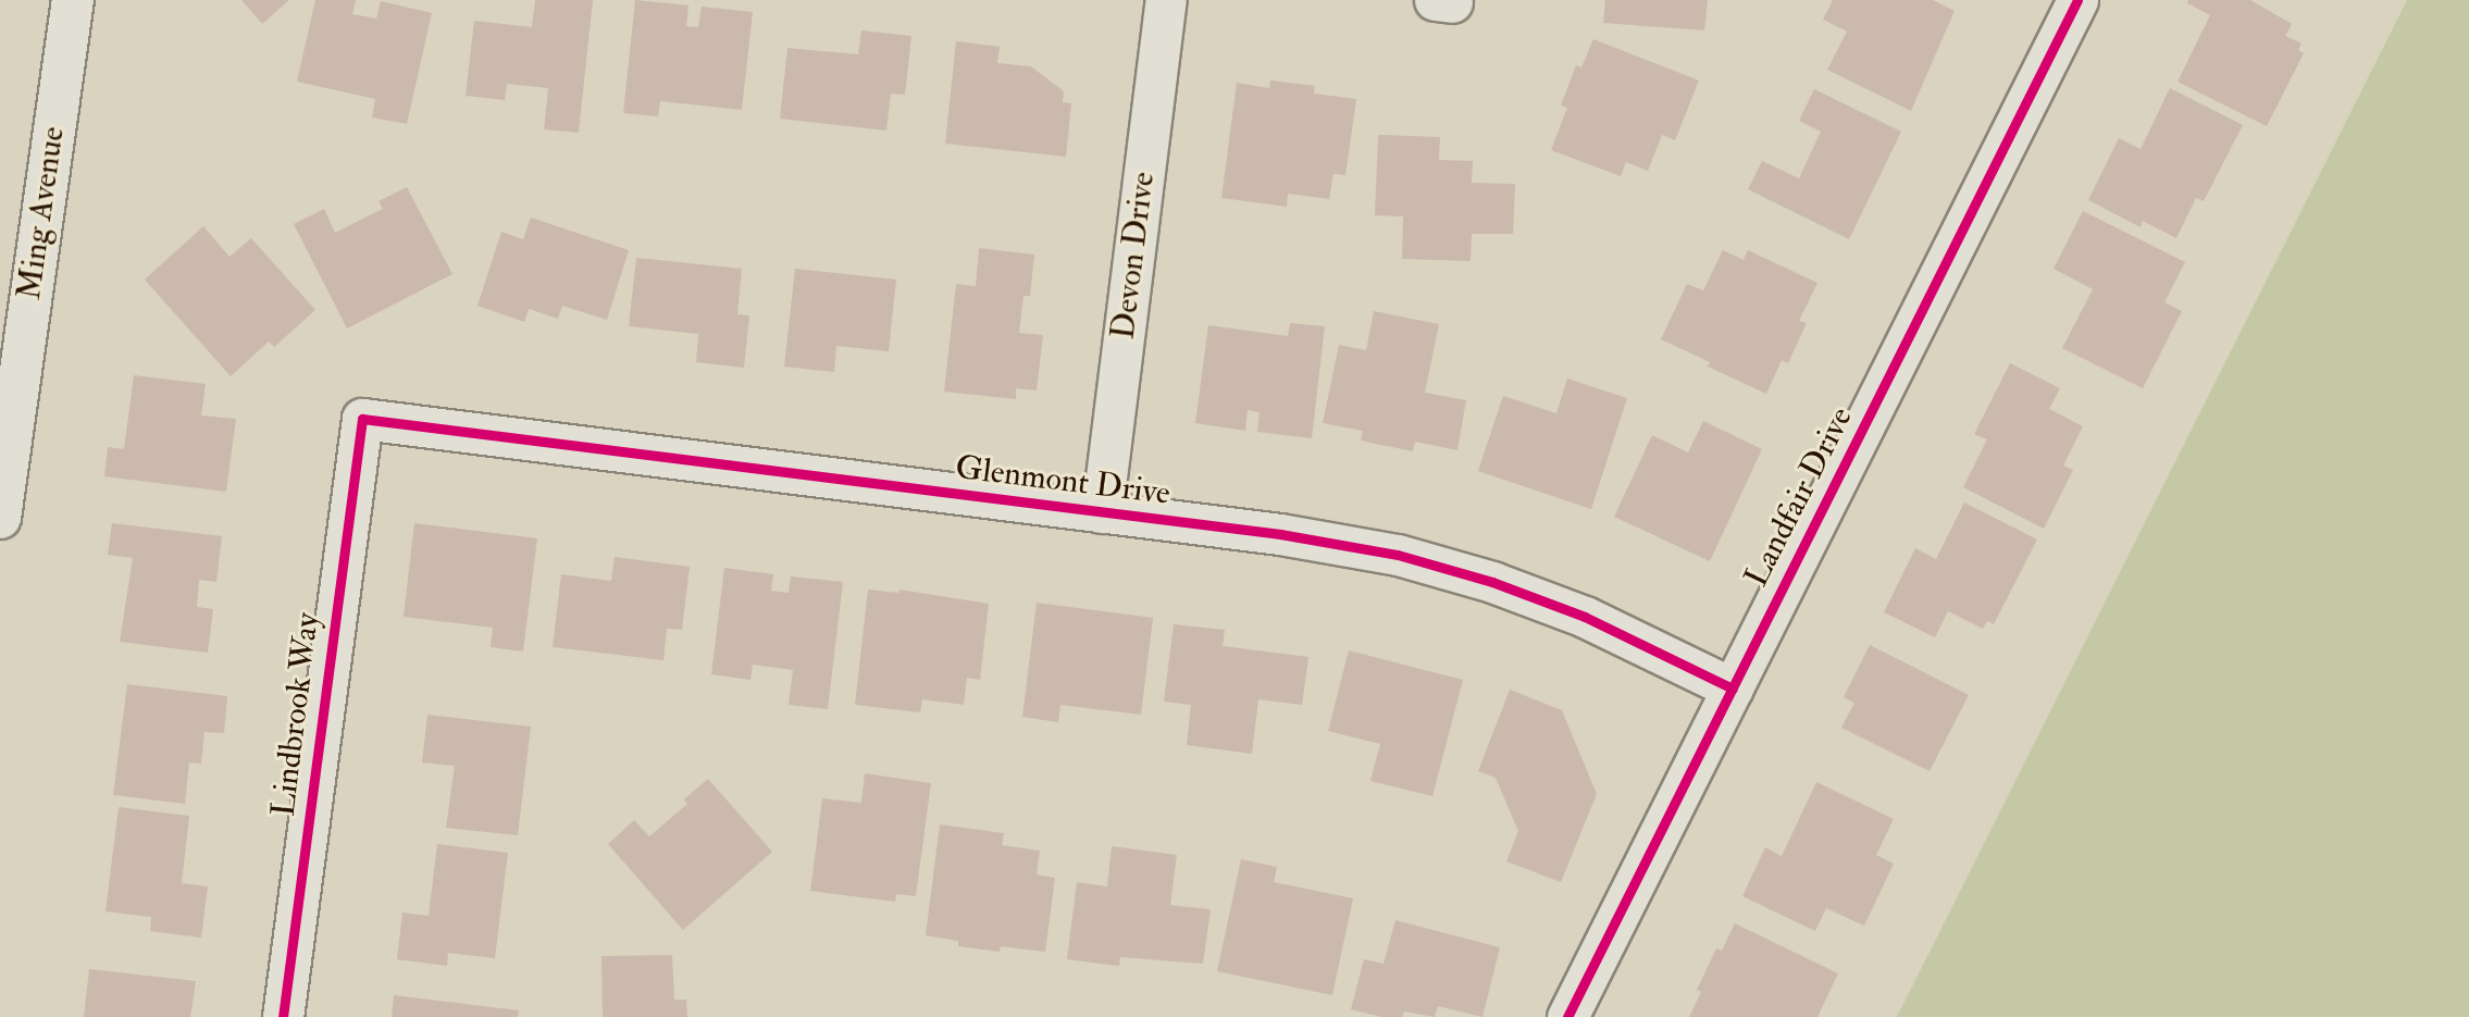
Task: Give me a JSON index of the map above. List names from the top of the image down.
{
  "streets": {
    "main road": ["Ming Avenue"],
    "street": [
      "Devon Drive",
      "Glenmont Drive",
      "Landfair Drive",
      "Lindbrook Way"
    ]
  },
  "crossings": [
    ["Devon Drive", "Glenmont Drive"],
    ["Glenmont Drive", "Landfair Drive"],
    ["Glenmont Drive", "Lindbrook Way"]
  ]
}
